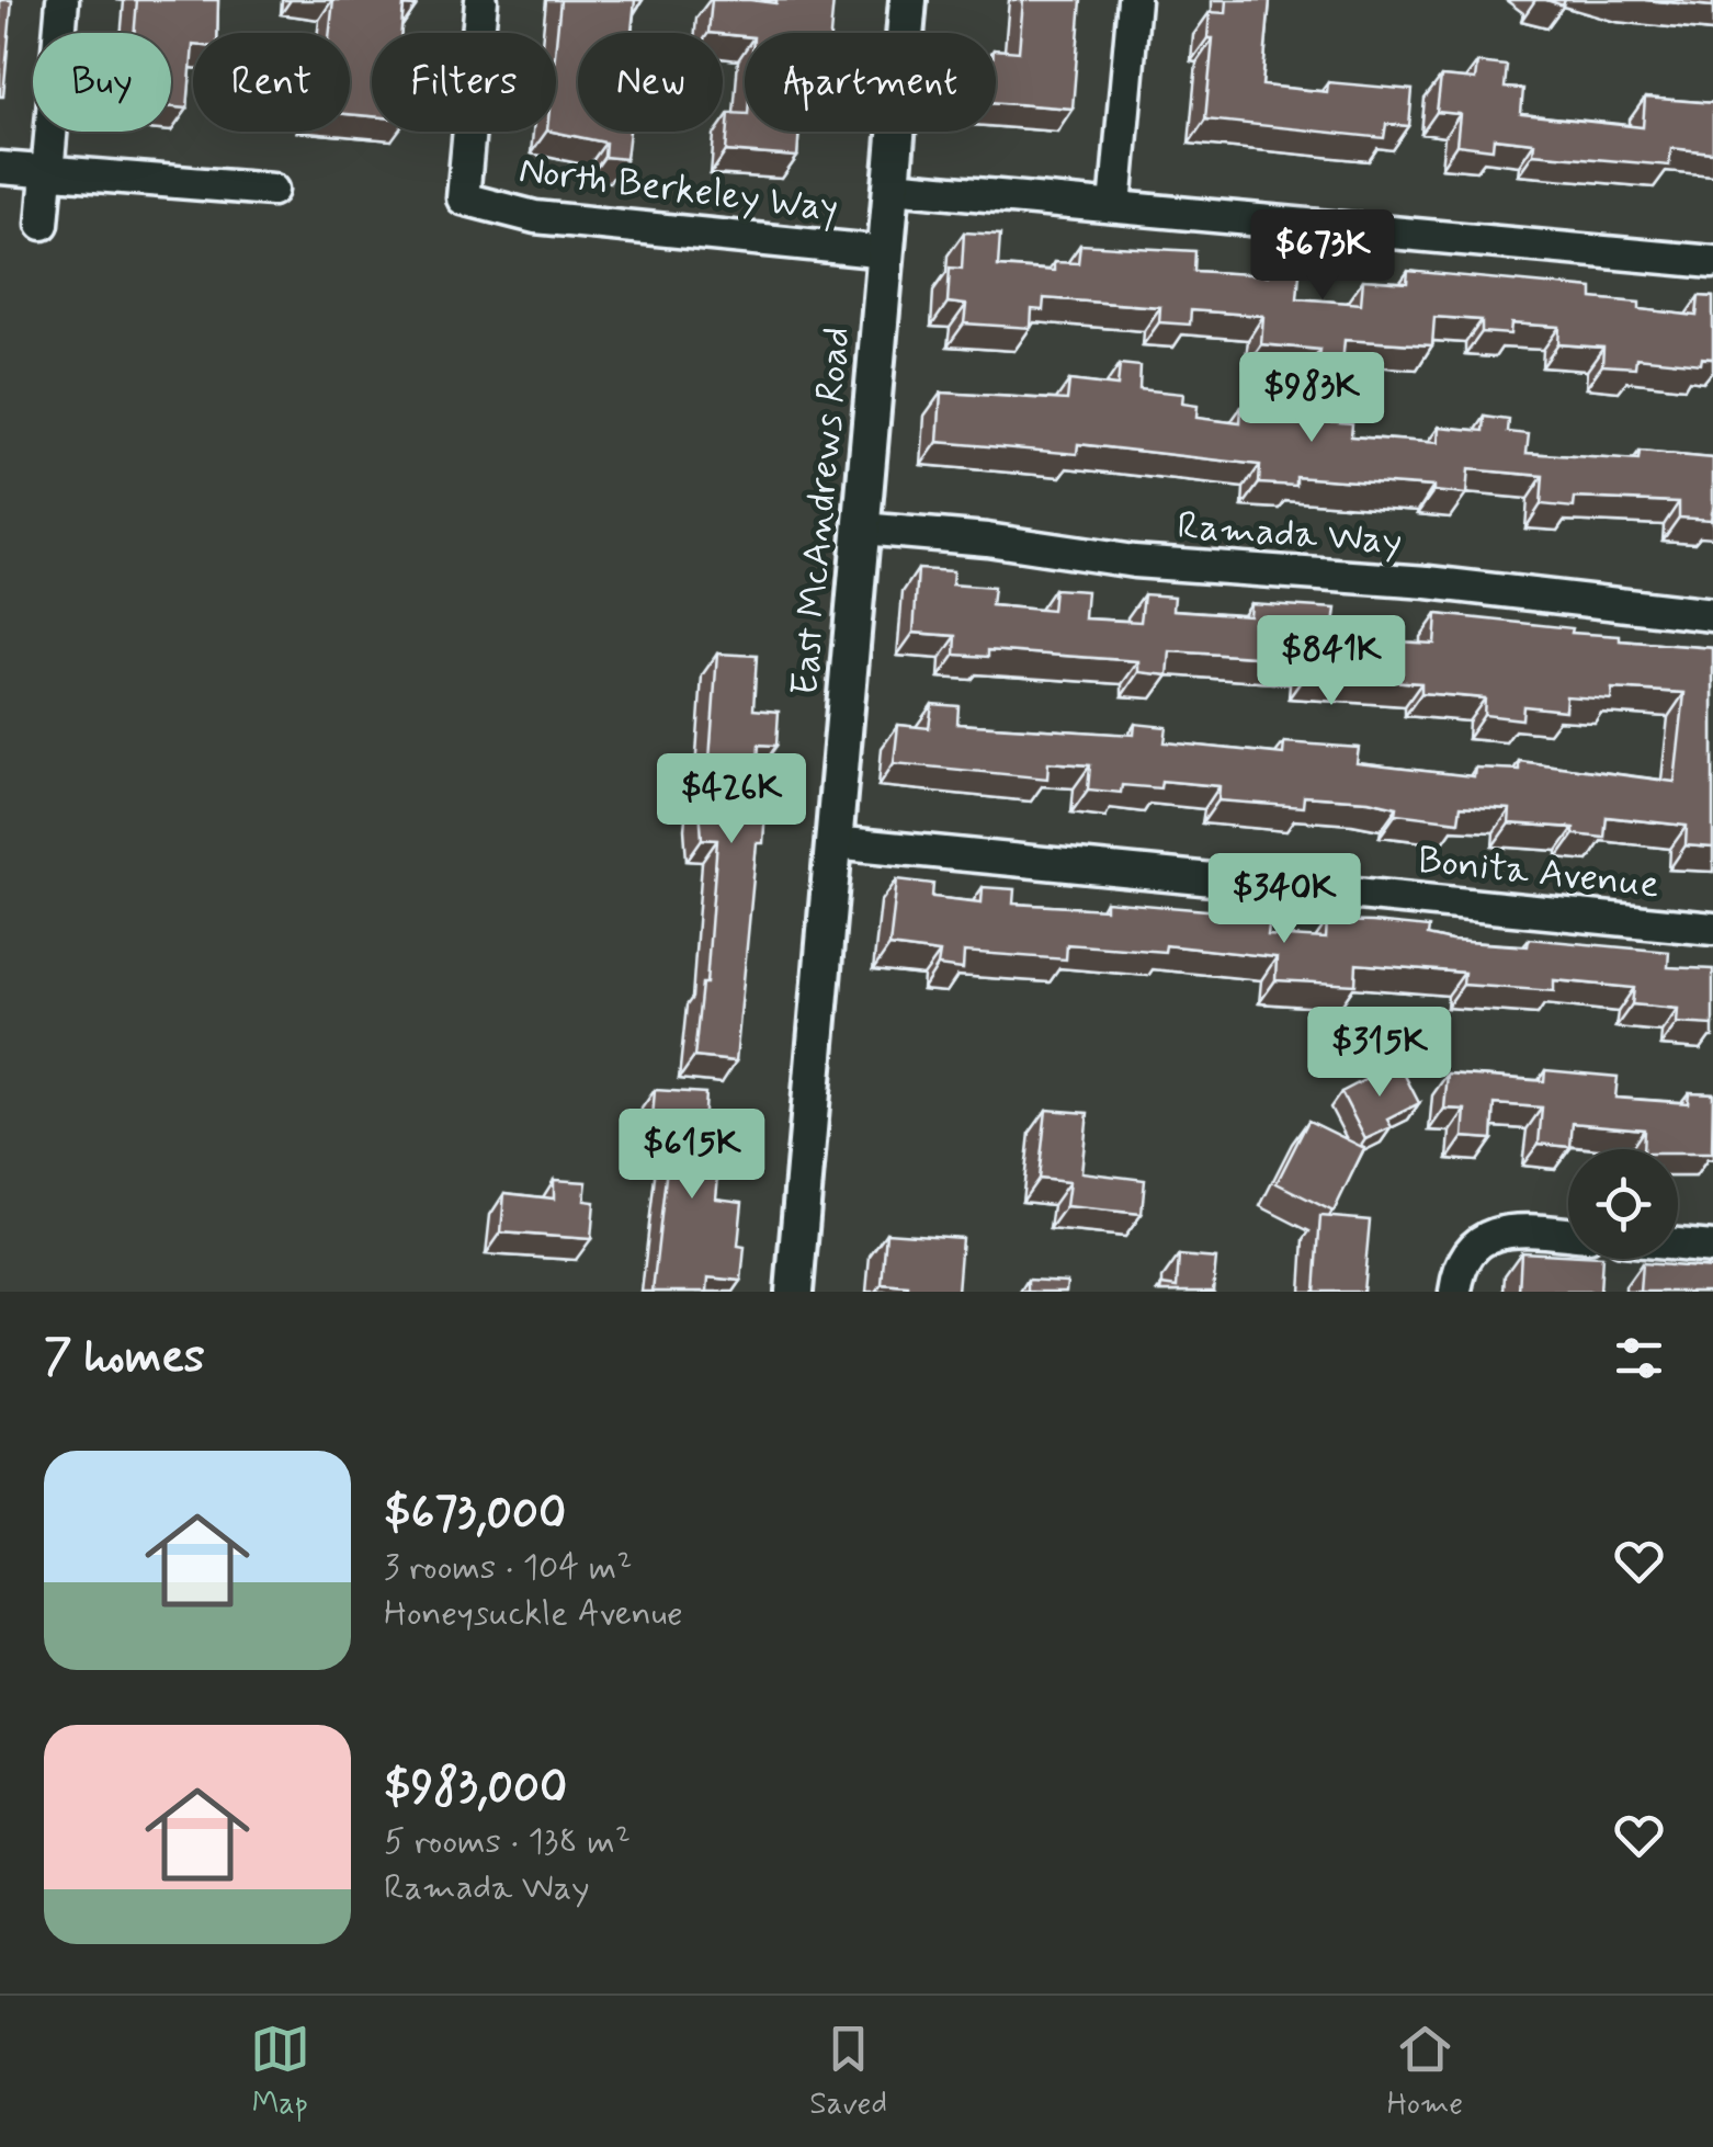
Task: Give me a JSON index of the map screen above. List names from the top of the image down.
{
  "streets": {
    "main road": ["East McAndrews Road"],
    "street": ["North Berkeley Way", "Ramada Way", "Bonita Avenue"]
  },
  "crossings": [
    ["North Berkeley Way", "East McAndrews Road"],
    ["East McAndrews Road", "Ramada Way"],
    ["East McAndrews Road", "Bonita Avenue"]
  ],
  "page": {
    "chip": [
      "Buy",
      "Rent",
      "Filters",
      "New",
      "Apartment"
    ],
    "price": [
      "$673K",
      "$983K",
      "$841K",
      "$426K",
      "$340K",
      "$315K",
      "$615K"
    ],
    "heading": "7 homes",
    "list": [
      {
        "name": "$673,000",
        "note": "3 rooms · 104 m² · Honeysuckle Avenue"
      },
      {
        "name": "$983,000",
        "note": "5 rooms · 138 m² · Ramada Way"
      }
    ],
    "tabs": ["Map", "Saved", "Home"]
  }
}
